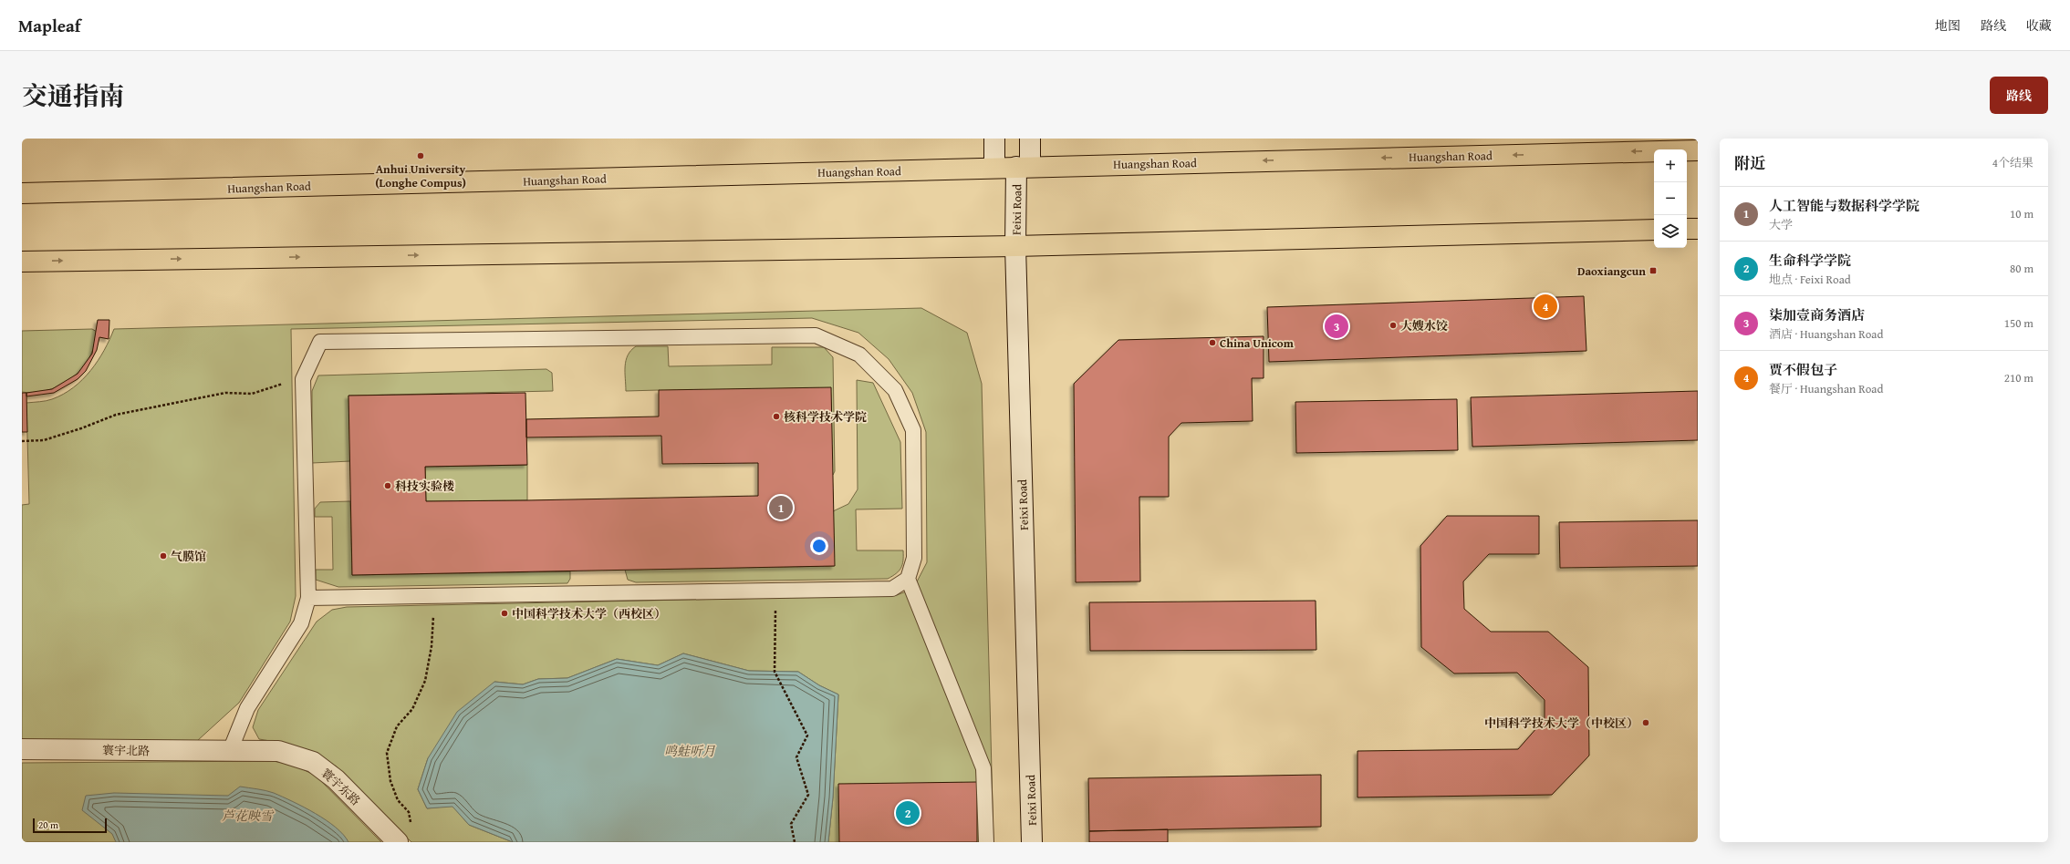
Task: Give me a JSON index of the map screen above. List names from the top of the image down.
{
  "streets": {
    "main road": [
      "Huangshan Road",
      "Feixi Road",
      "寰宇北路",
      "寰宇东路"
    ]
  },
  "crossings": [
    ["Huangshan Road", "Feixi Road"],
    ["寰宇北路", "寰宇东路"]
  ],
  "water": ["鸣蛙听月", "芦花映雪"],
  "places": {
    "other": [
      "Anhui University (Longhe Compus)",
      "大嫂水饺",
      "China Unicom",
      "核科学技术学院",
      "科技实验楼",
      "气膜馆",
      "中国科学技术大学（西校区）",
      "中国科学技术大学（中校区）"
    ],
    "transit": ["Daoxiangcun"]
  },
  "scale_bar": "20 m",
  "page": {
    "header": "Mapleaf",
    "nav": ["地图", "路线", "收藏"],
    "title": "交通指南",
    "buttons": "路线",
    "heading": ["附近", "4个结果"],
    "map_buttons": ["+", "−"],
    "list": [
      {
        "mark": "1",
        "name": "人工智能与数据科学学院",
        "note": "大学",
        "value": "10 m"
      },
      {
        "mark": "2",
        "name": "生命科学学院",
        "note": "地点 · Feixi Road",
        "value": "80 m"
      },
      {
        "mark": "3",
        "name": "柒加壹商务酒店",
        "note": "酒店 · Huangshan Road",
        "value": "150 m"
      },
      {
        "mark": "4",
        "name": "贾不假包子",
        "note": "餐厅 · Huangshan Road",
        "value": "210 m"
      }
    ],
    "pins": [
      "4",
      "3",
      "1",
      "2"
    ],
    "scale": "20 m"
  }
}
